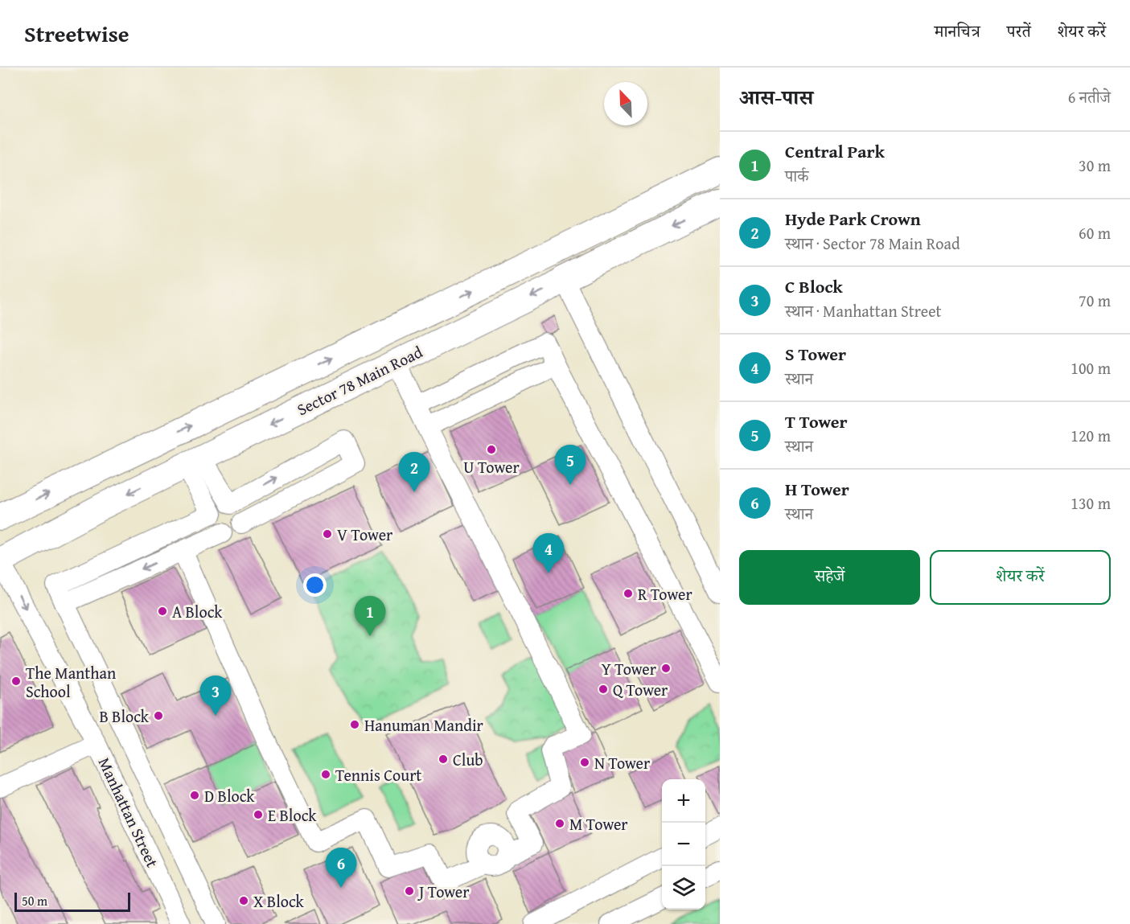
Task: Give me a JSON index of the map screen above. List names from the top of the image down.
{
  "streets": {
    "main road": ["Sector 78 Main Road"],
    "street": ["Manhattan Street"]
  },
  "places": [
    "U Tower",
    "V Tower",
    "R Tower",
    "A Block",
    "Y Tower",
    "The Manthan School",
    "Q Tower",
    "B Block",
    "Hanuman Mandir",
    "Club",
    "N Tower",
    "Tennis Court",
    "D Block",
    "E Block",
    "M Tower",
    "J Tower",
    "X Block"
  ],
  "scale_bar": "50 m",
  "north": "top left",
  "page": {
    "header": "Streetwise",
    "nav": ["मानचित्र", "परतें", "शेयर करें"],
    "heading": ["आस-पास", "6 नतीजे"],
    "list": [
      {
        "mark": "1",
        "name": "Central Park",
        "note": "पार्क",
        "value": "30 m"
      },
      {
        "mark": "2",
        "name": "Hyde Park Crown",
        "note": "स्थान · Sector 78 Main Road",
        "value": "60 m"
      },
      {
        "mark": "3",
        "name": "C Block",
        "note": "स्थान · Manhattan Street",
        "value": "70 m"
      },
      {
        "mark": "4",
        "name": "S Tower",
        "note": "स्थान",
        "value": "100 m"
      },
      {
        "mark": "5",
        "name": "T Tower",
        "note": "स्थान",
        "value": "120 m"
      },
      {
        "mark": "6",
        "name": "H Tower",
        "note": "स्थान",
        "value": "130 m"
      }
    ],
    "pins": [
      "5",
      "2",
      "4",
      "1",
      "3",
      "6"
    ],
    "buttons": ["सहेजें", "शेयर करें"],
    "map_buttons": ["+", "−"],
    "scale": "50 m"
  }
}
